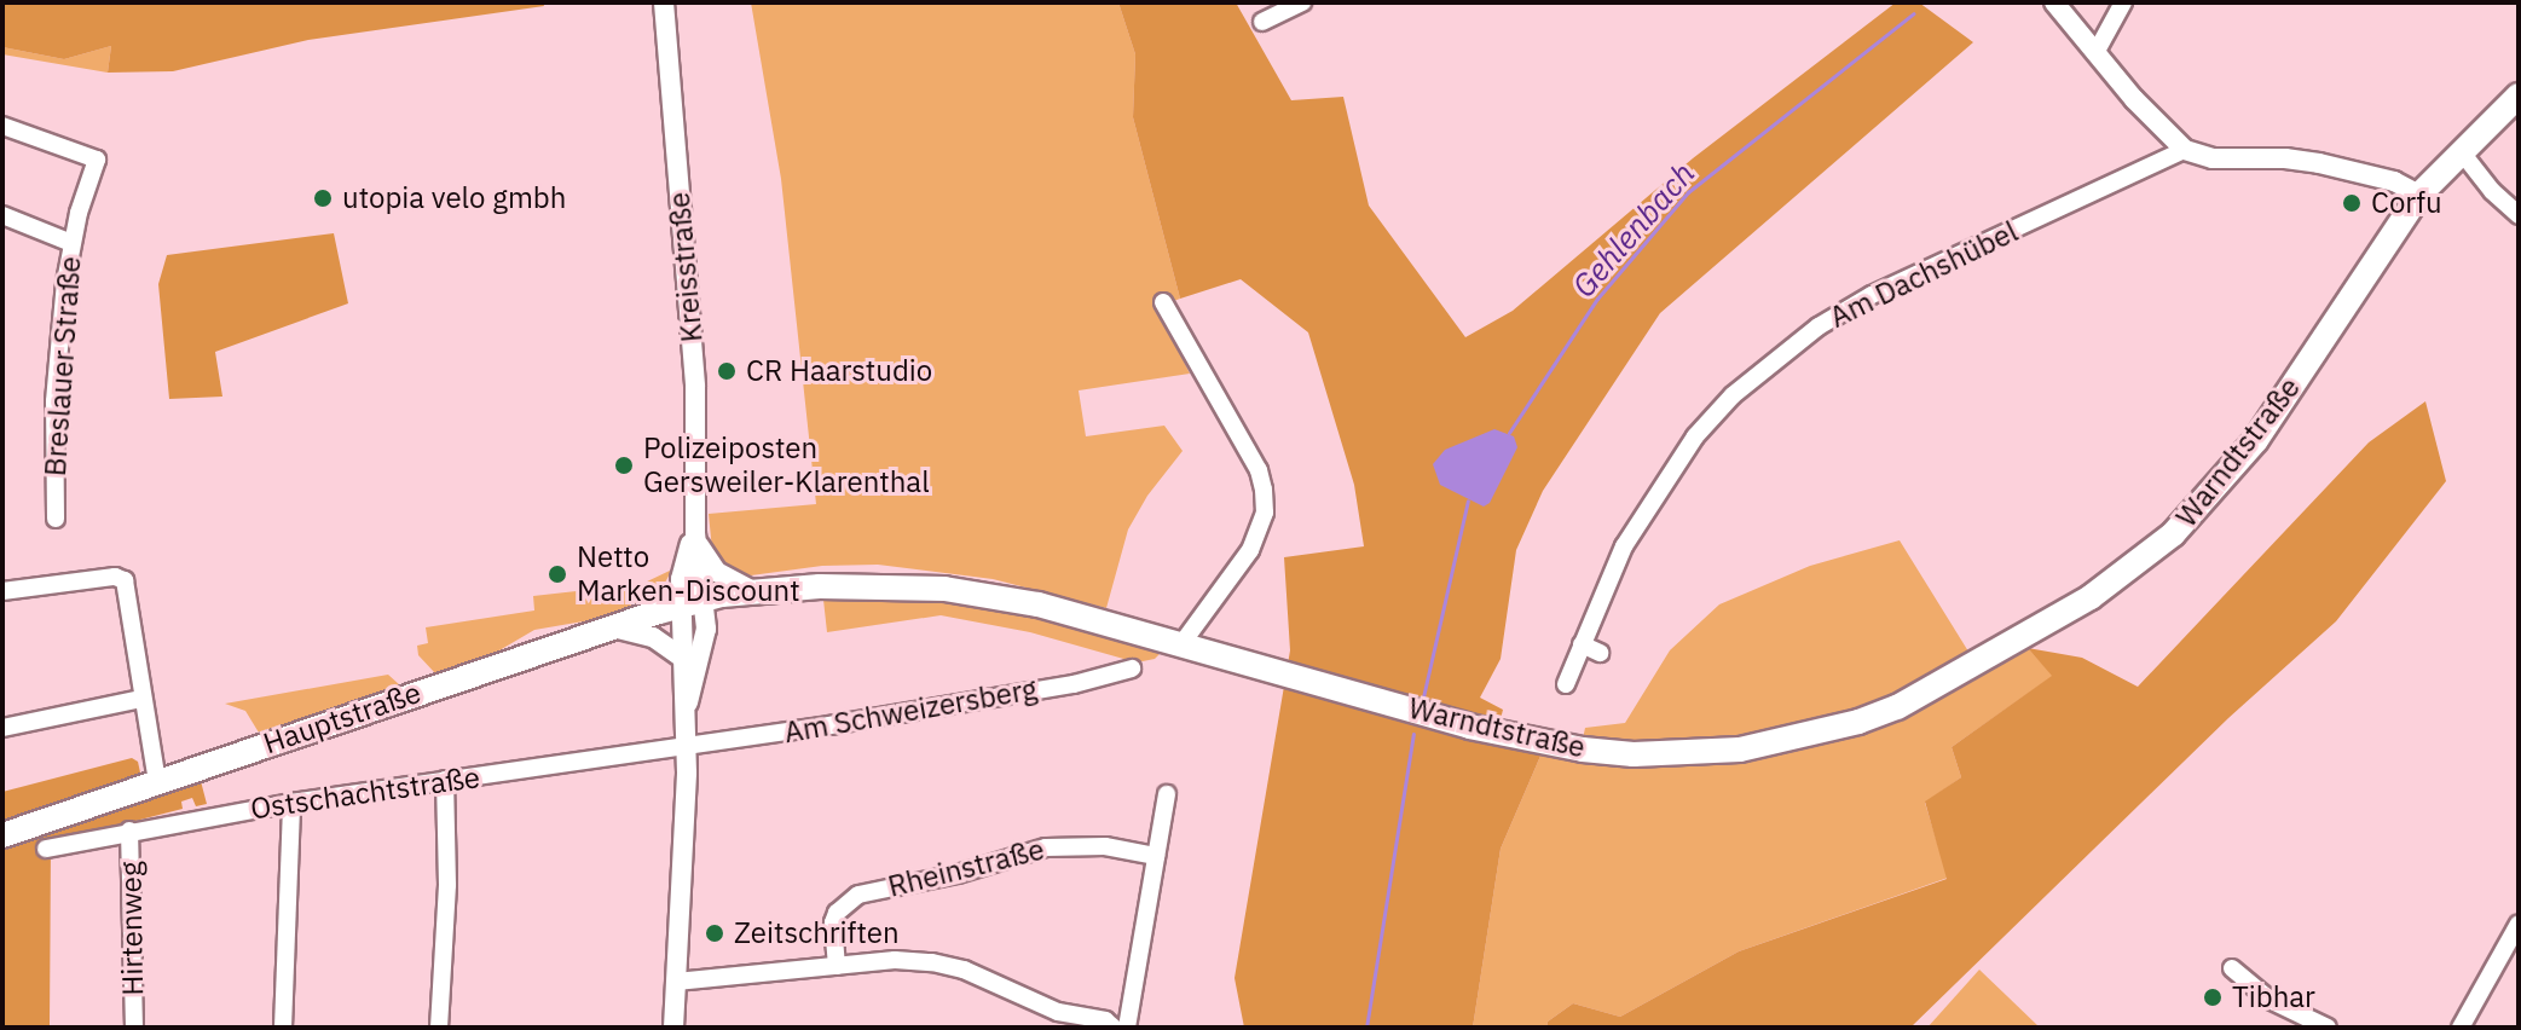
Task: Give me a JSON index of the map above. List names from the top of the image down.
{
  "streets": {
    "main road": ["Warndtstraße", "Hauptstraße"],
    "street": [
      "Kreisstraße",
      "Am Dachshübel",
      "Breslauer Straße",
      "Am Schweizersberg",
      "Ostschachtstraße",
      "Rheinstraße",
      "Hirtenweg"
    ]
  },
  "crossings": [
    ["Kreisstraße", "Warndtstraße"],
    ["Kreisstraße", "Am Schweizersberg"],
    ["Kreisstraße", "Hauptstraße"],
    ["Kreisstraße", "Ostschachtstraße"],
    ["Warndtstraße", "Hauptstraße"],
    ["Am Schweizersberg", "Ostschachtstraße"],
    ["Ostschachtstraße", "Hirtenweg"]
  ],
  "water": ["Gehlenbach"],
  "places": [
    "utopia velo gmbh",
    "Corfu",
    "CR Haarstudio",
    "Polizeiposten Gersweiler-Klarenthal",
    "Netto Marken-Discount",
    "Zeitschriften",
    "Tibhar"
  ]
}
